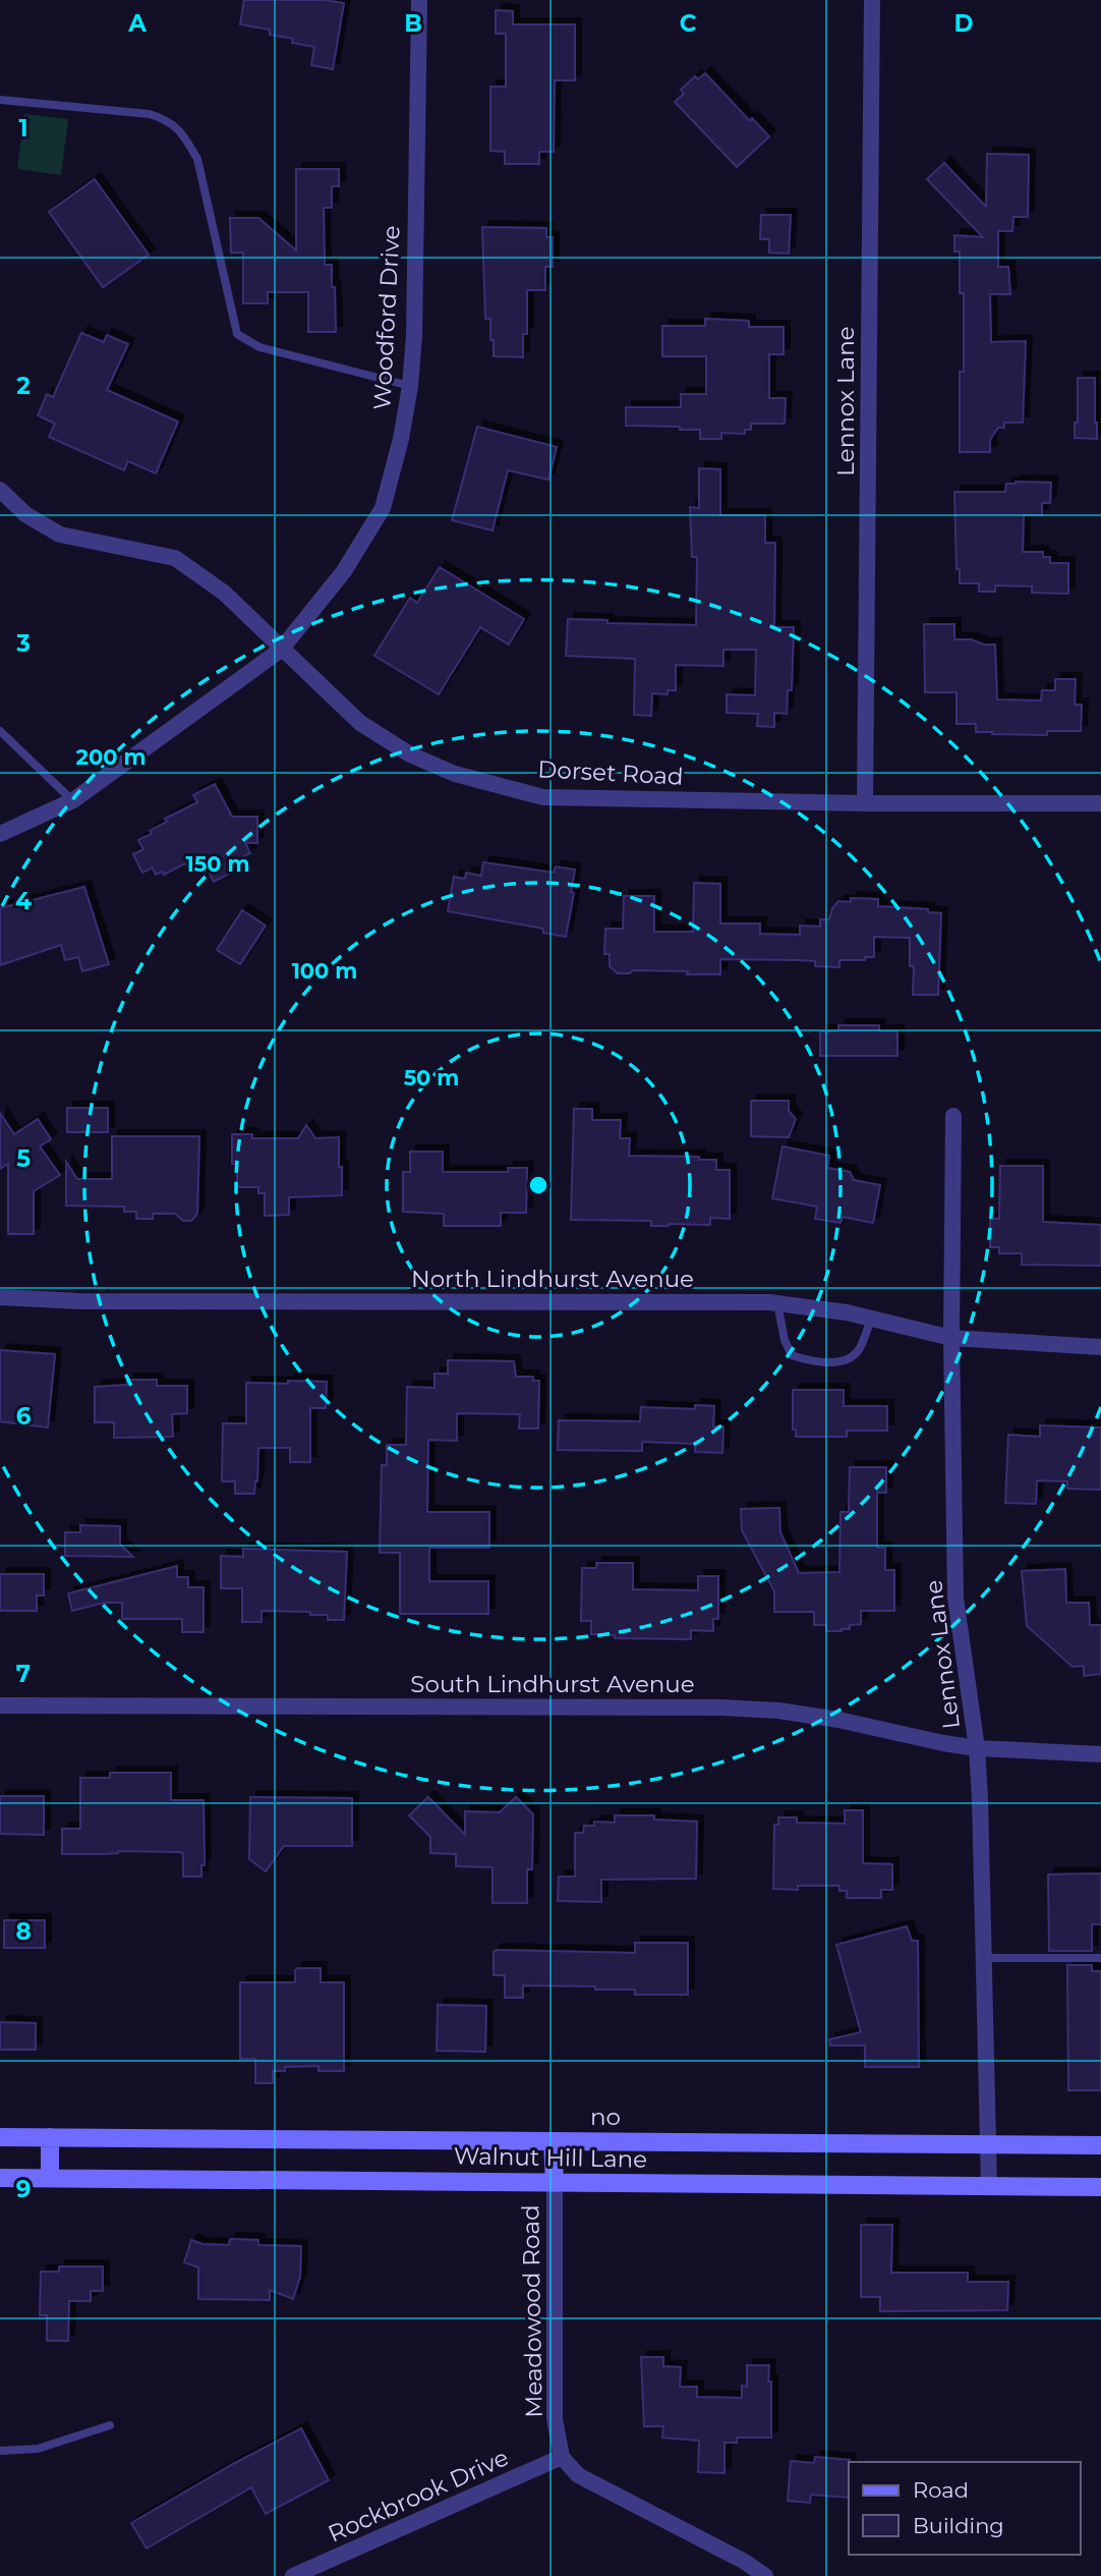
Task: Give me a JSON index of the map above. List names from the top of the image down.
{
  "streets": {
    "main road": ["no", "Walnut Hill Lane"],
    "street": [
      "Woodford Drive",
      "Lennox Lane",
      "Dorset Road",
      "North Lindhurst Avenue",
      "South Lindhurst Avenue",
      "Meadowood Road",
      "Rockbrook Drive"
    ]
  },
  "crossings": [
    ["Woodford Drive", "Dorset Road"],
    ["Lennox Lane", "Dorset Road"],
    ["Lennox Lane", "North Lindhurst Avenue"],
    ["Lennox Lane", "South Lindhurst Avenue"],
    ["Lennox Lane", "Walnut Hill Lane"],
    ["no", "Walnut Hill Lane"],
    ["Walnut Hill Lane", "Meadowood Road"],
    ["Meadowood Road", "Rockbrook Drive"]
  ],
  "legend": ["Road", "Building"],
  "grid": {
    "columns": [
      "A",
      "B",
      "C",
      "D"
    ],
    "rows": [
      "1",
      "2",
      "3",
      "4",
      "5",
      "6",
      "7",
      "8",
      "9"
    ]
  },
  "rings": [
    "200 m",
    "150 m",
    "100 m",
    "50 m"
  ]
}
